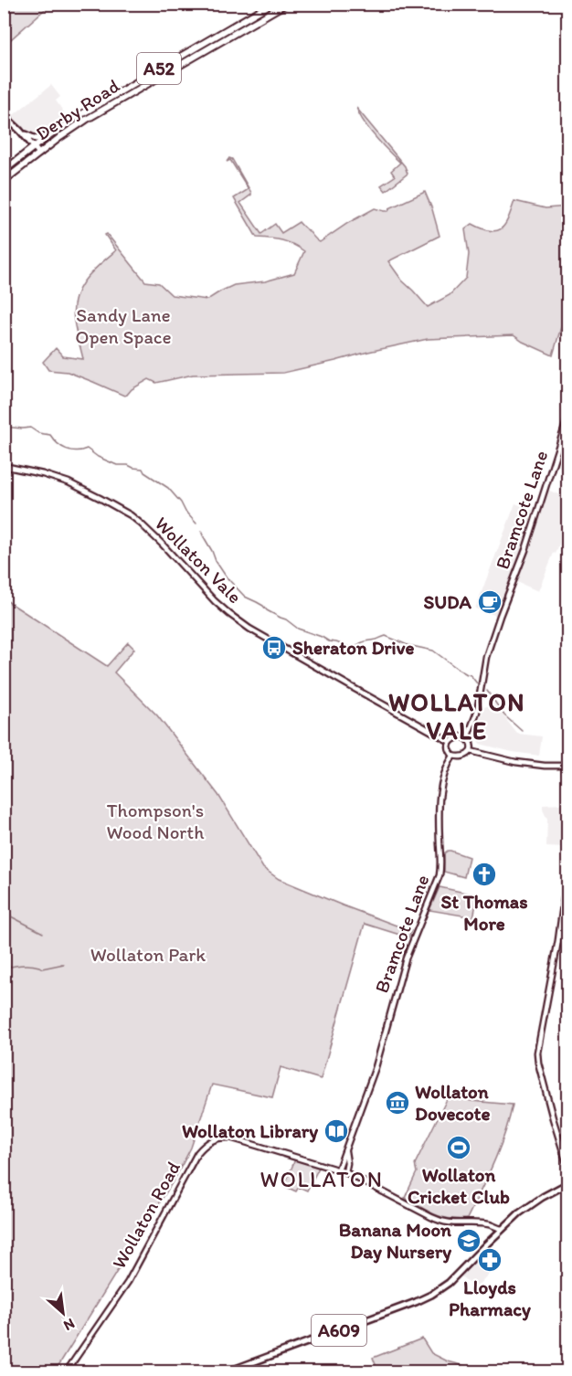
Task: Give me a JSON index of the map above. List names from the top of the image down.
{
  "streets": {
    "highway": ["A52", "Derby Road"],
    "main road": ["A609"],
    "street": ["Bramcote Lane", "Wollaton Vale", "Wollaton Road"]
  },
  "crossings": [
    ["Bramcote Lane", "Wollaton Vale"],
    ["Bramcote Lane", "Wollaton Road"],
    ["Wollaton Road", "A609"]
  ],
  "districts": ["WOLLATON VALE", "WOLLATON"],
  "parks": ["Sandy Lane Open Space", "Thompson's Wood North", "Wollaton Park"],
  "places": {
    "cafe": ["SUDA"],
    "bus stop": ["Sheraton Drive"],
    "church": ["St Thomas More"],
    "museum": ["Wollaton Dovecote"],
    "library": ["Wollaton Library"],
    "sports": ["Wollaton Cricket Club"],
    "school or university": ["Banana Moon Day Nursery"],
    "pharmacy": ["Lloyds Pharmacy"]
  },
  "north": "bottom right"
}
